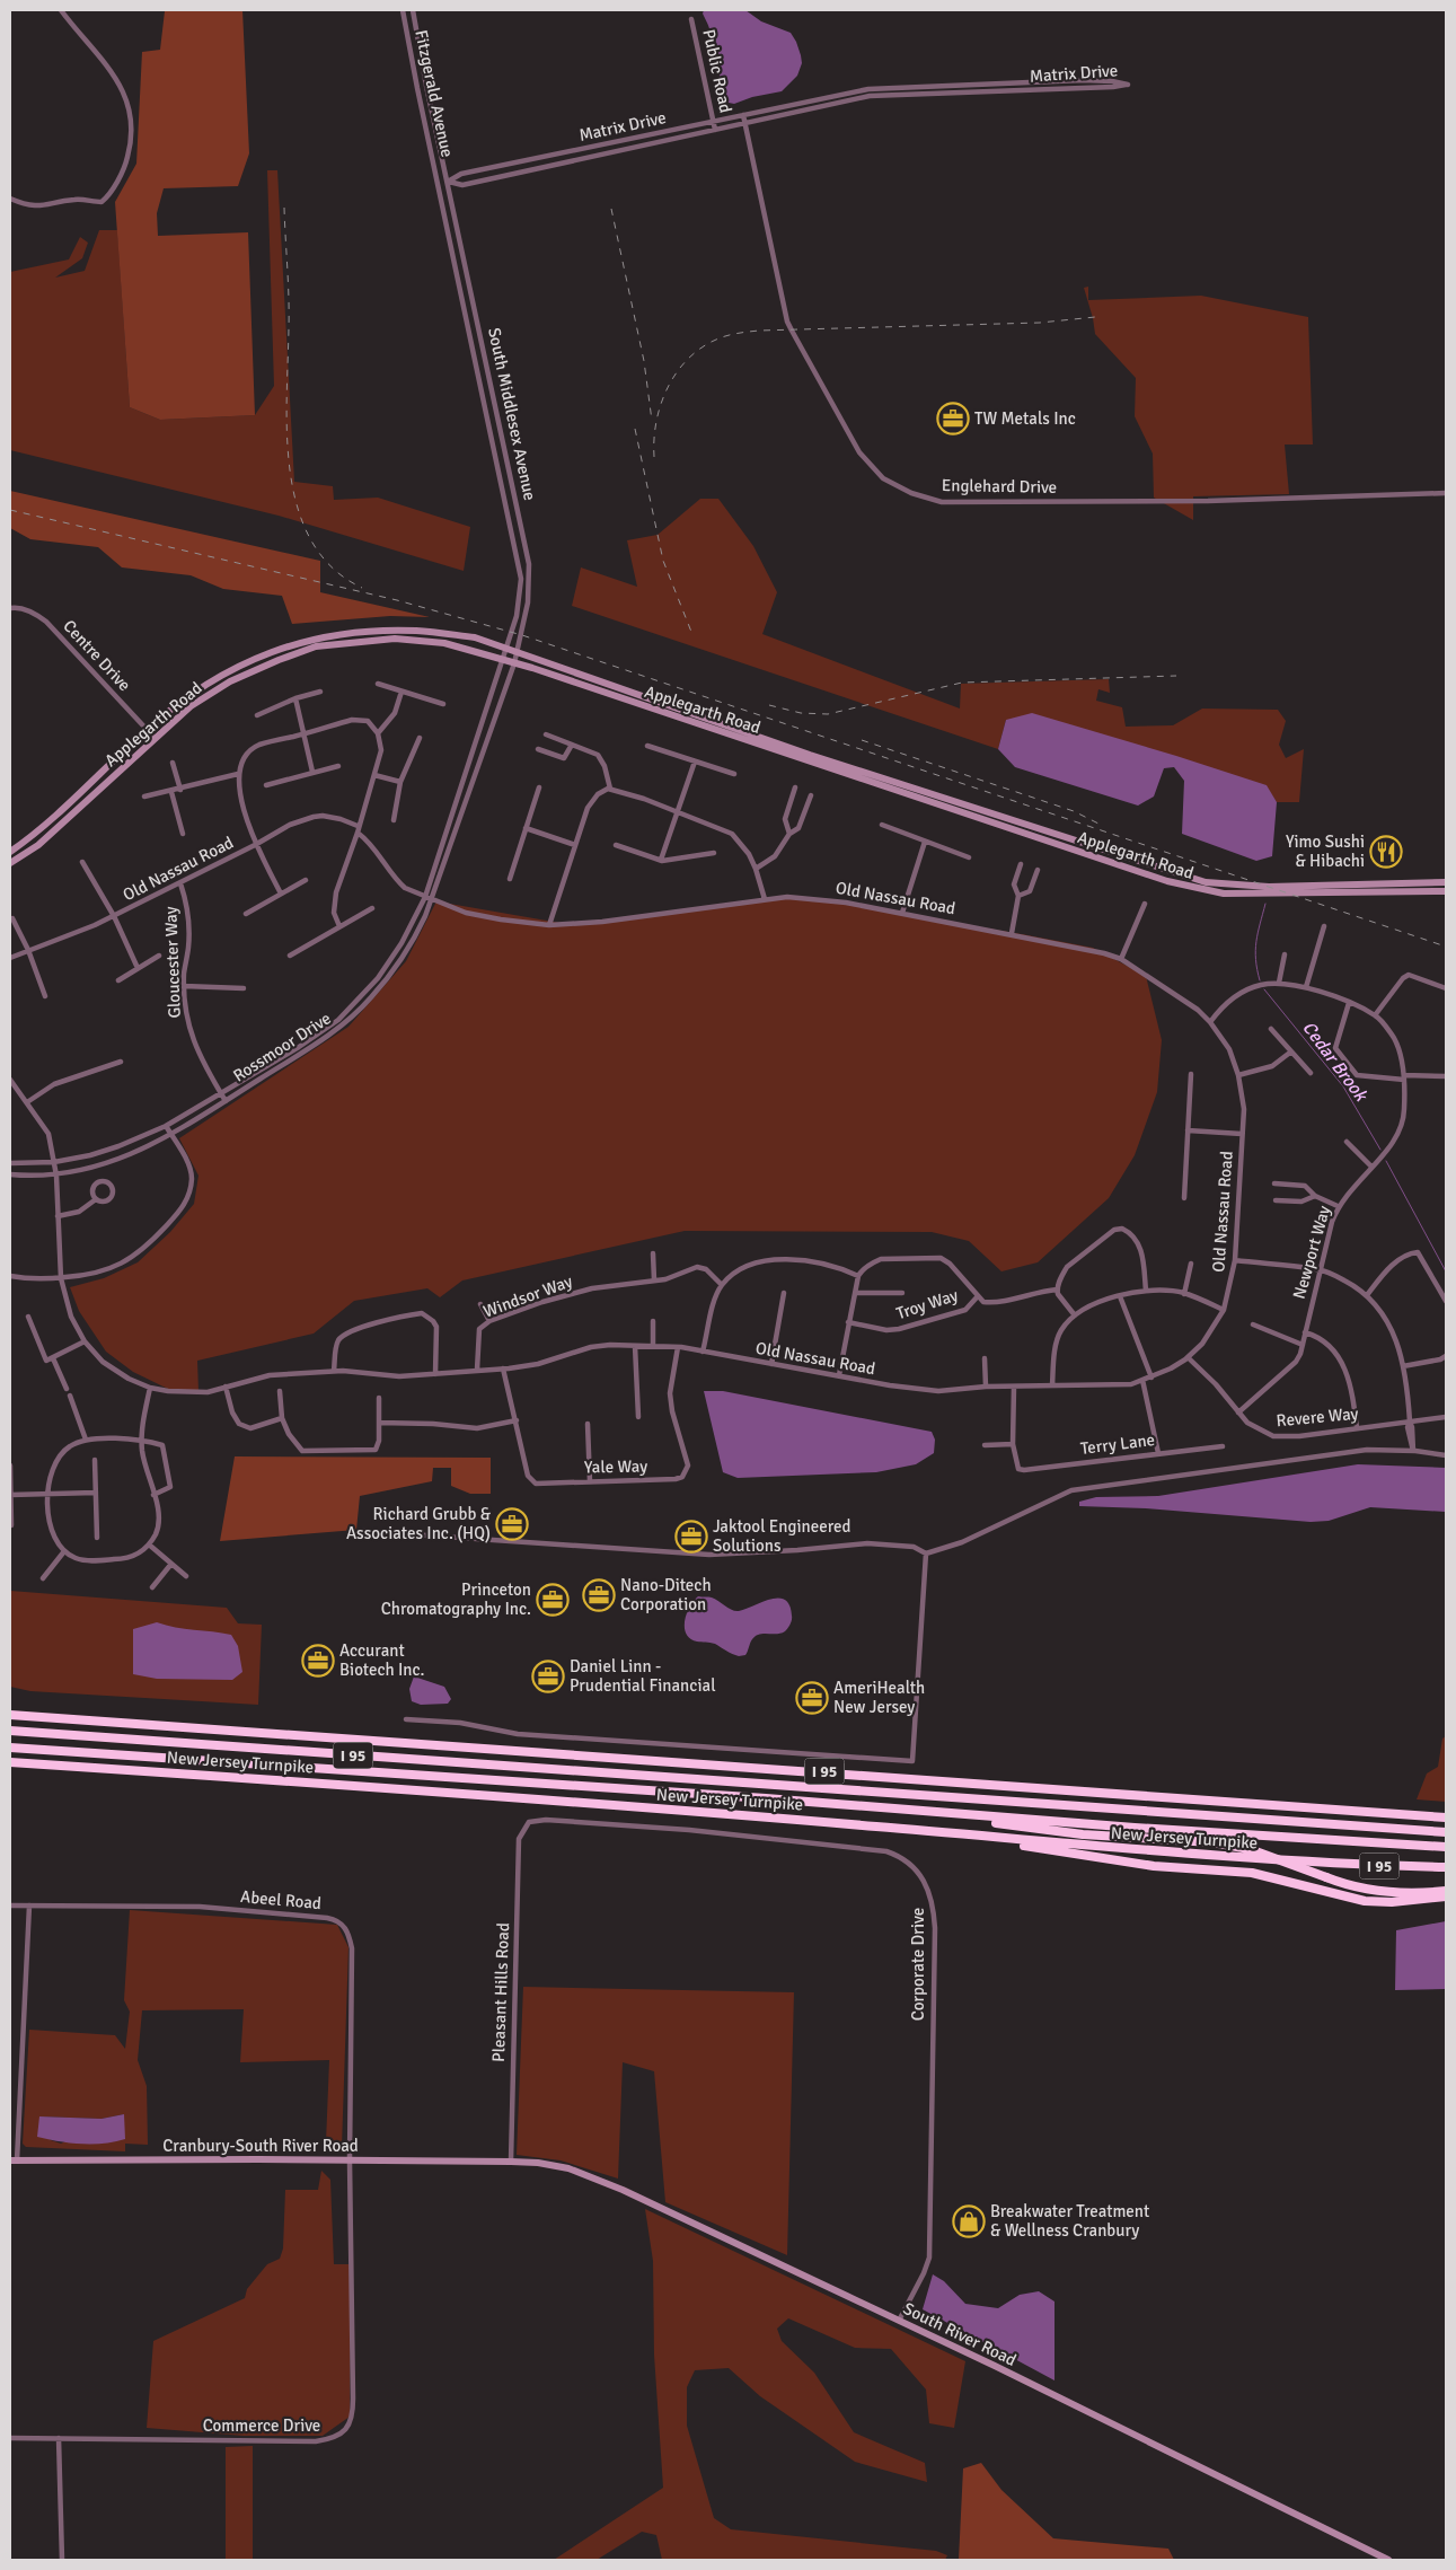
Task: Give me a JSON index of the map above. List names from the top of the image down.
{
  "streets": {
    "highway": ["I 95", "New Jersey Turnpike"],
    "main road": ["Applegarth Road", "Cranbury-South River Road", "South River Road"],
    "street": [
      "Public Road",
      "Matrix Drive",
      "Fitzgerald Avenue",
      "South Middlesex Avenue",
      "Englehard Drive",
      "Centre Drive",
      "Old Nassau Road",
      "Gloucester Way",
      "Rossmoor Drive",
      "Newport Way",
      "Windsor Way",
      "Troy Way",
      "Revere Way",
      "Terry Lane",
      "Yale Way",
      "Abeel Road",
      "Corporate Drive",
      "Pleasant Hills Road",
      "Commerce Drive"
    ]
  },
  "crossings": [
    ["Public Road", "Matrix Drive"],
    ["Matrix Drive", "Fitzgerald Avenue"],
    ["Matrix Drive", "South Middlesex Avenue"],
    ["Matrix Drive", "Englehard Drive"],
    ["Fitzgerald Avenue", "South Middlesex Avenue"],
    ["South Middlesex Avenue", "Applegarth Road"],
    ["South Middlesex Avenue", "Rossmoor Drive"],
    ["Centre Drive", "Applegarth Road"],
    ["Applegarth Road", "Rossmoor Drive"],
    ["Old Nassau Road", "Gloucester Way"],
    ["Old Nassau Road", "Rossmoor Drive"],
    ["Old Nassau Road", "Newport Way"],
    ["Old Nassau Road", "Windsor Way"],
    ["Old Nassau Road", "Revere Way"],
    ["Old Nassau Road", "Yale Way"],
    ["Gloucester Way", "Rossmoor Drive"],
    ["Newport Way", "Revere Way"],
    ["Abeel Road", "Cranbury-South River Road"],
    ["Abeel Road", "Commerce Drive"],
    ["Corporate Drive", "Pleasant Hills Road"],
    ["Corporate Drive", "South River Road"],
    ["Pleasant Hills Road", "Cranbury-South River Road"],
    ["Pleasant Hills Road", "South River Road"],
    ["Cranbury-South River Road", "South River Road"],
    ["Cranbury-South River Road", "Commerce Drive"]
  ],
  "water": ["Cedar Brook"],
  "places": {
    "office": [
      "TW Metals Inc",
      "Richard Grubb & Associates Inc. (HQ)",
      "Jaktool Engineered Solutions",
      "Nano-Ditech Corporation",
      "Princeton Chromatography Inc.",
      "Accurant Biotech Inc.",
      "Daniel Linn - Prudential Financial",
      "AmeriHealth New Jersey"
    ],
    "restaurant": ["Yimo Sushi & Hibachi"],
    "shop": ["Breakwater Treatment & Wellness Cranbury"]
  }
}
